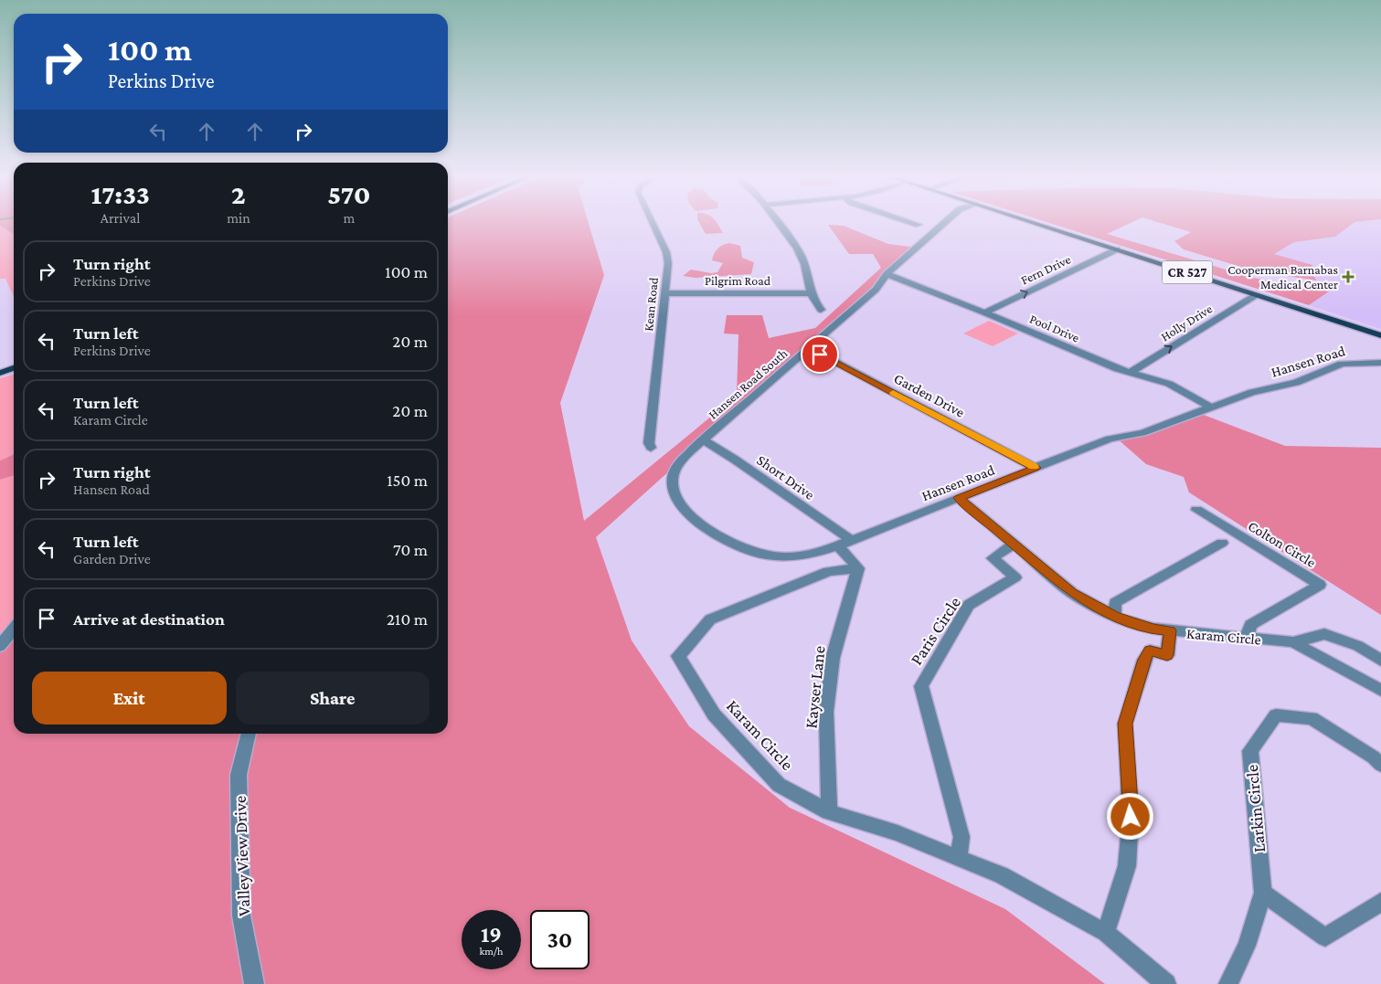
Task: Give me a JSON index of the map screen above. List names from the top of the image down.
{
  "streets": {
    "main road": ["CR 527"],
    "street": [
      "Fern Drive",
      "Pilgrim Road",
      "Kean Road",
      "Holly Drive",
      "Pool Drive",
      "Hansen Road",
      "Hansen Road South",
      "Garden Drive",
      "Short Drive",
      "Colton Circle",
      "Paris Circle",
      "Karam Circle",
      "Kayser Lane",
      "Larkin Circle",
      "Valley View Drive"
    ]
  },
  "crossings": [
    ["Fern Drive", "CR 527"],
    ["Fern Drive", "Pool Drive"],
    ["CR 527", "Holly Drive"],
    ["Pilgrim Road", "Kean Road"],
    ["Holly Drive", "Pool Drive"],
    ["Pool Drive", "Hansen Road"],
    ["Pool Drive", "Hansen Road South"],
    ["Hansen Road", "Hansen Road South"],
    ["Hansen Road", "Garden Drive"],
    ["Hansen Road", "Short Drive"],
    ["Hansen Road", "Karam Circle"],
    ["Hansen Road South", "Garden Drive"],
    ["Hansen Road South", "Short Drive"],
    ["Colton Circle", "Karam Circle"],
    ["Paris Circle", "Karam Circle"],
    ["Karam Circle", "Kayser Lane"]
  ],
  "one_way": ["Fern Drive", "Holly Drive"],
  "places": {
    "health": ["Cooperman Barnabas Medical Center"]
  },
  "page": {
    "turn": ["100 m", "Perkins Drive"],
    "eta": [
      "17:33",
      "Arrival",
      "2",
      "min",
      "570",
      "m"
    ],
    "list": [
      {
        "name": "Turn right",
        "note": "Perkins Drive",
        "value": "100 m"
      },
      {
        "name": "Turn left",
        "note": "Perkins Drive",
        "value": "20 m"
      },
      {
        "name": "Turn left",
        "note": "Karam Circle",
        "value": "20 m"
      },
      {
        "name": "Turn right",
        "note": "Hansen Road",
        "value": "150 m"
      },
      {
        "name": "Turn left",
        "note": "Garden Drive",
        "value": "70 m"
      },
      {
        "name": "Arrive at destination",
        "value": "210 m"
      }
    ],
    "buttons": ["Exit", "Share"],
    "speed": "19 km/h",
    "limit": "30"
  }
}
